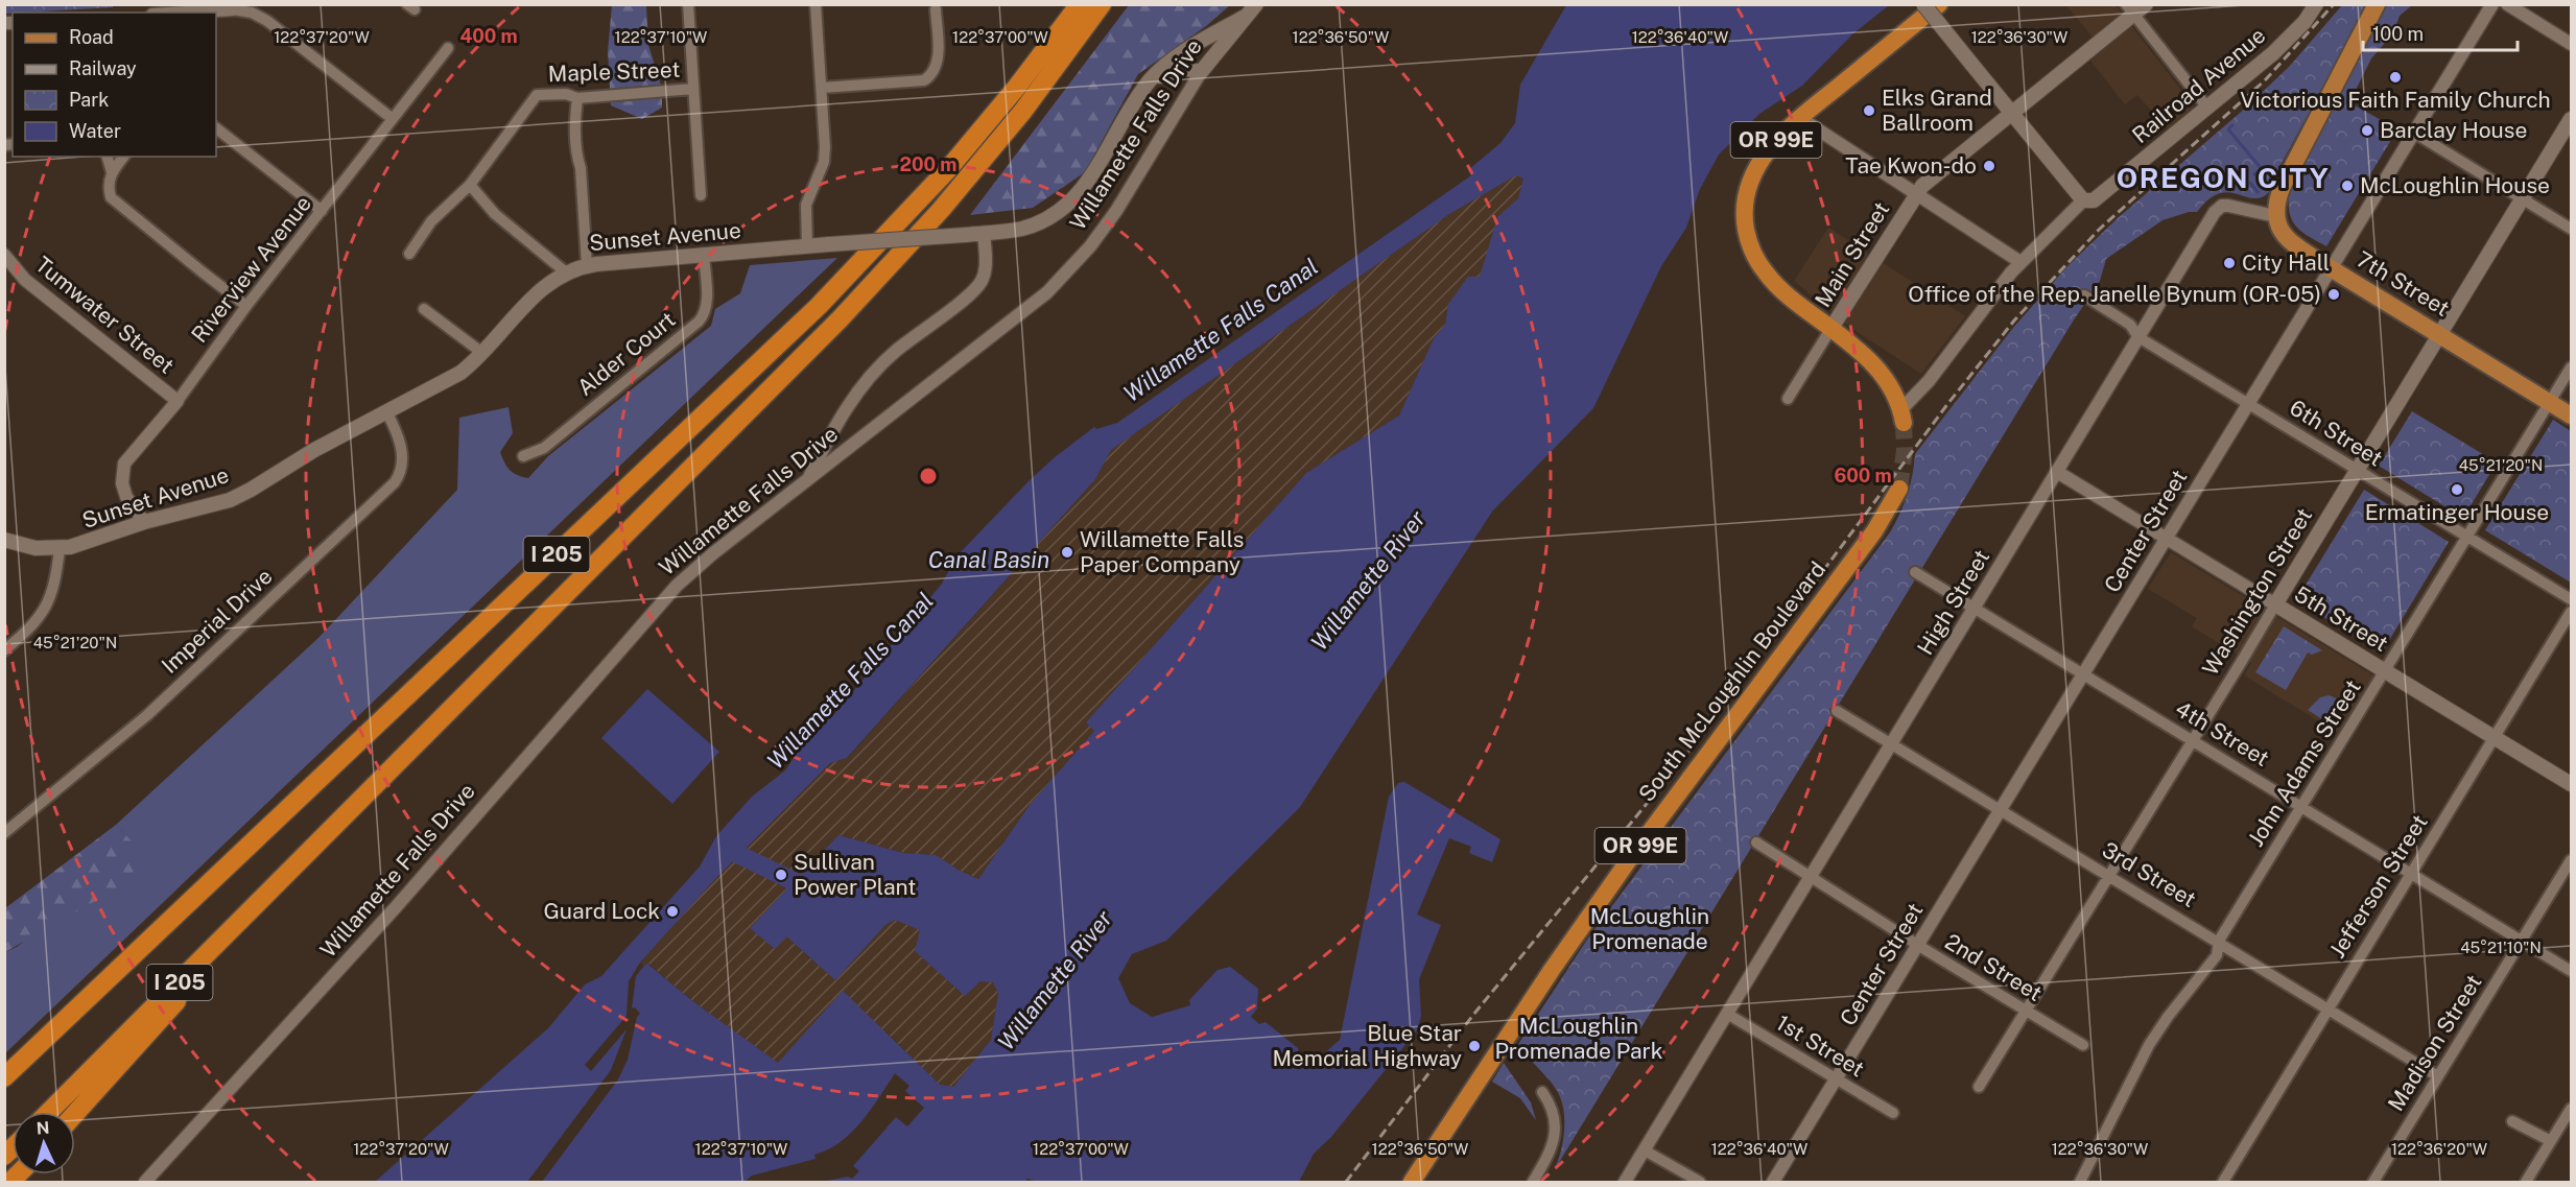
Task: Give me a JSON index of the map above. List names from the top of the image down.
{
  "streets": {
    "highway": ["OR 99E", "I 205", "South McLoughlin Boulevard"],
    "main road": [
      "Railroad Avenue",
      "Willamette Falls Drive",
      "Sunset Avenue",
      "Main Street",
      "7th Street",
      "Washington Street",
      "5th Street"
    ],
    "street": [
      "Maple Street",
      "Riverview Avenue",
      "Tumwater Street",
      "Alder Court",
      "6th Street",
      "Center Street",
      "High Street",
      "Imperial Drive",
      "4th Street",
      "John Adams Street",
      "3rd Street",
      "Jefferson Street",
      "2nd Street",
      "Madison Street",
      "1st Street"
    ]
  },
  "crossings": [
    ["Railroad Avenue", "OR 99E"],
    ["Willamette Falls Drive", "Sunset Avenue"],
    ["OR 99E", "Main Street"],
    ["Sunset Avenue", "Riverview Avenue"],
    ["Sunset Avenue", "Alder Court"],
    ["Sunset Avenue", "Imperial Drive"],
    ["Riverview Avenue", "Tumwater Street"],
    ["7th Street", "Center Street"],
    ["7th Street", "Washington Street"],
    ["7th Street", "High Street"],
    ["7th Street", "John Adams Street"],
    ["6th Street", "Center Street"],
    ["6th Street", "Washington Street"],
    ["6th Street", "High Street"],
    ["6th Street", "John Adams Street"],
    ["Center Street", "5th Street"],
    ["Center Street", "4th Street"],
    ["Center Street", "3rd Street"],
    ["Center Street", "2nd Street"],
    ["Center Street", "1st Street"],
    ["Washington Street", "5th Street"],
    ["Washington Street", "4th Street"],
    ["Washington Street", "3rd Street"],
    ["Washington Street", "2nd Street"],
    ["High Street", "5th Street"],
    ["High Street", "4th Street"],
    ["High Street", "3rd Street"],
    ["High Street", "2nd Street"],
    ["High Street", "1st Street"],
    ["5th Street", "John Adams Street"],
    ["5th Street", "Jefferson Street"],
    ["4th Street", "John Adams Street"],
    ["4th Street", "Jefferson Street"],
    ["4th Street", "Madison Street"],
    ["John Adams Street", "3rd Street"],
    ["3rd Street", "Jefferson Street"],
    ["3rd Street", "Madison Street"]
  ],
  "districts": ["OREGON CITY"],
  "water": ["Willamette Falls Canal", "Canal Basin", "Willamette River"],
  "parks": ["McLoughlin Promenade", "McLoughlin Promenade Park"],
  "places": [
    "Victorious Faith Family Church",
    "Elks Grand Ballroom",
    "Barclay House",
    "Tae Kwon-do",
    "McLoughlin House",
    "City Hall",
    "Office of the Rep. Janelle Bynum (OR-05)",
    "Ermatinger House",
    "Willamette Falls Paper Company",
    "Sullivan Power Plant",
    "Guard Lock",
    "Blue Star Memorial Highway"
  ],
  "legend": [
    "Road",
    "Railway",
    "Park",
    "Water"
  ],
  "scale_bar": "100 m",
  "north": "top",
  "coordinates": [
    "122°37'20\"W",
    "122°37'10\"W",
    "122°37'00\"W",
    "122°36'50\"W",
    "122°36'40\"W",
    "122°36'30\"W",
    "45°21'20\"N",
    "45°21'10\"N",
    "122°36'20\"W"
  ],
  "rings": ["400 m", "200 m", "600 m"]
}
